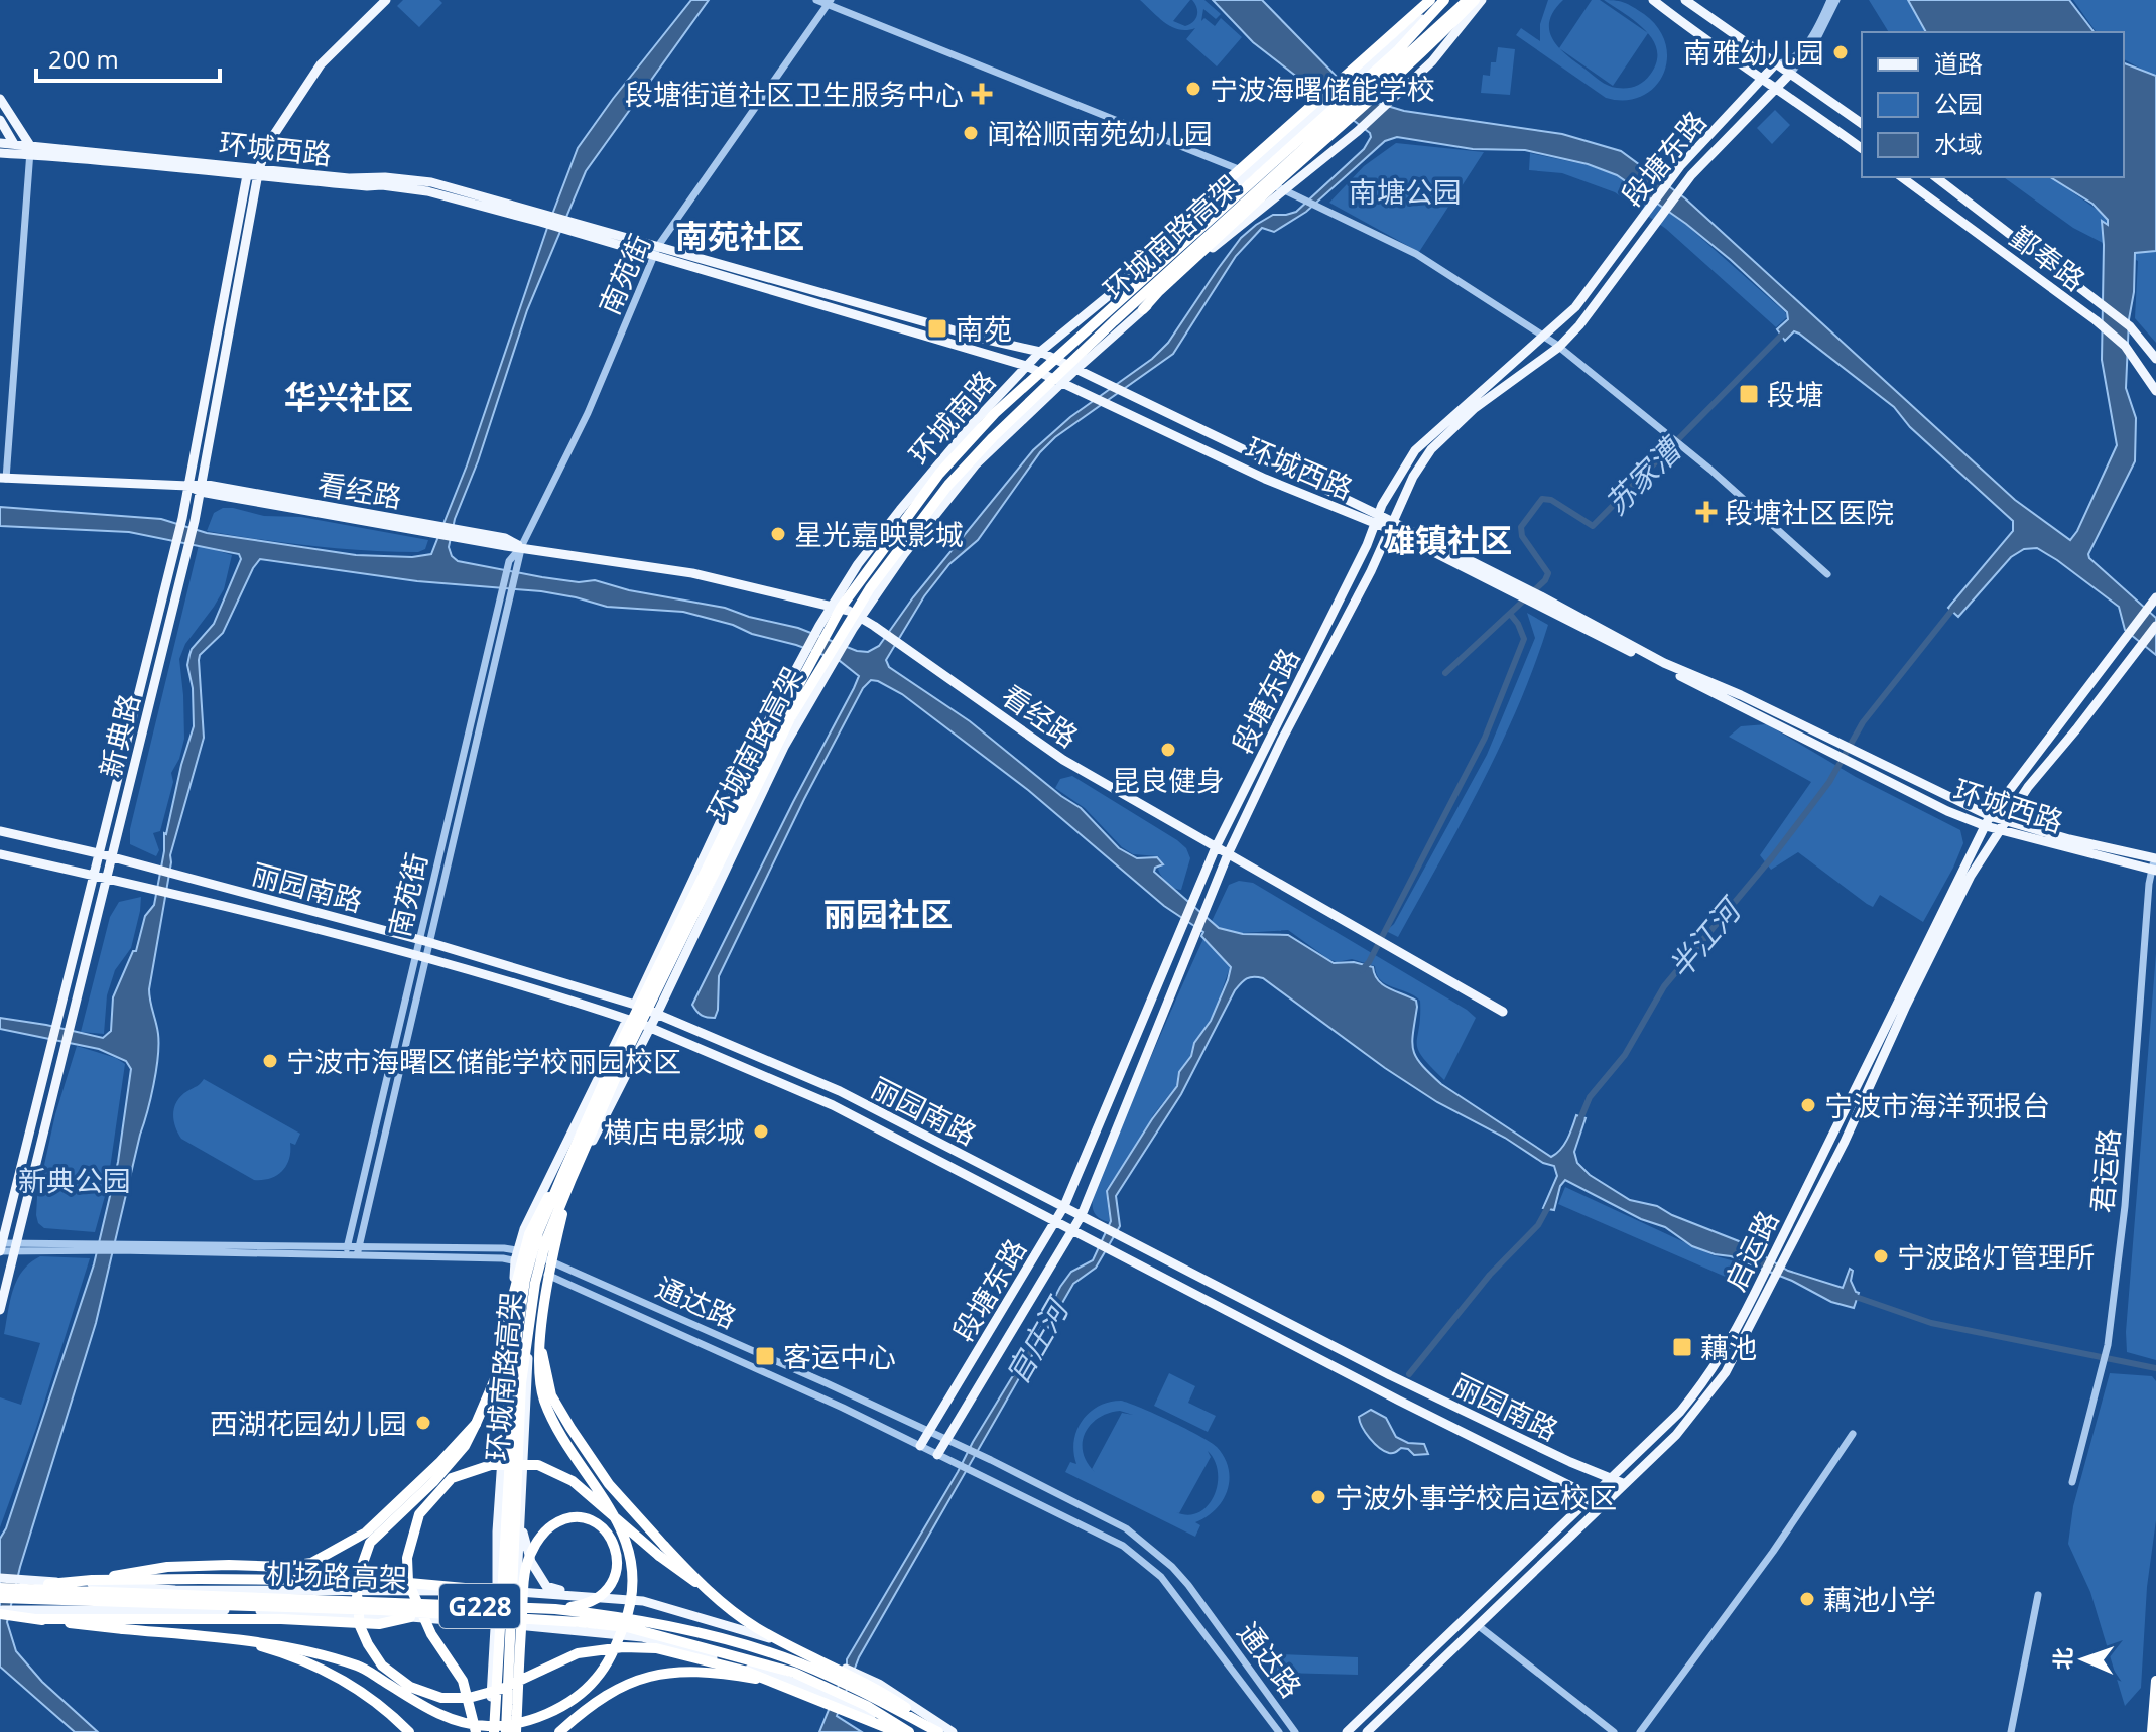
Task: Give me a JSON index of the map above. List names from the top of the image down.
{
  "streets": {
    "highway": ["环城南路高架", "机场路高架", "G228"],
    "main road": [
      "环城西路",
      "段塘东路",
      "鄞奉路",
      "环城南路",
      "看经路",
      "新典路",
      "丽园南路",
      "启运路"
    ],
    "street": ["南苑街", "君运路", "通达路"]
  },
  "crossings": [
    ["环城西路", "段塘东路"],
    ["环城西路", "南苑街"],
    ["环城西路", "环城南路"],
    ["环城西路", "新典路"],
    ["环城西路", "君运路"],
    ["环城西路", "启运路"],
    ["段塘东路", "看经路"],
    ["段塘东路", "丽园南路"],
    ["段塘东路", "通达路"],
    ["环城南路高架", "环城南路"],
    ["南苑街", "看经路"],
    ["南苑街", "丽园南路"],
    ["南苑街", "通达路"],
    ["环城南路", "看经路"],
    ["环城南路", "丽园南路"],
    ["环城南路", "通达路"],
    ["看经路", "新典路"],
    ["新典路", "丽园南路"],
    ["新典路", "通达路"],
    ["丽园南路", "启运路"]
  ],
  "districts": [
    "南苑社区",
    "华兴社区",
    "雄镇社区",
    "丽园社区"
  ],
  "water": ["苏家漕", "半江河", "官庄河"],
  "parks": ["南塘公园", "新典公园"],
  "places": {
    "other": [
      "南雅幼儿园",
      "宁波海曙储能学校",
      "闻裕顺南苑幼儿园",
      "星光嘉映影城",
      "昆良健身",
      "宁波市海曙区储能学校丽园校区",
      "宁波市海洋预报台",
      "横店电影城",
      "宁波路灯管理所",
      "西湖花园幼儿园",
      "宁波外事学校启运校区",
      "藕池小学"
    ],
    "health": ["段塘街道社区卫生服务中心", "段塘社区医院"],
    "transit": [
      "南苑",
      "段塘",
      "藕池",
      "客运中心"
    ]
  },
  "legend": ["道路", "公园", "水域"],
  "scale_bar": "200 m",
  "north": "left"
}
